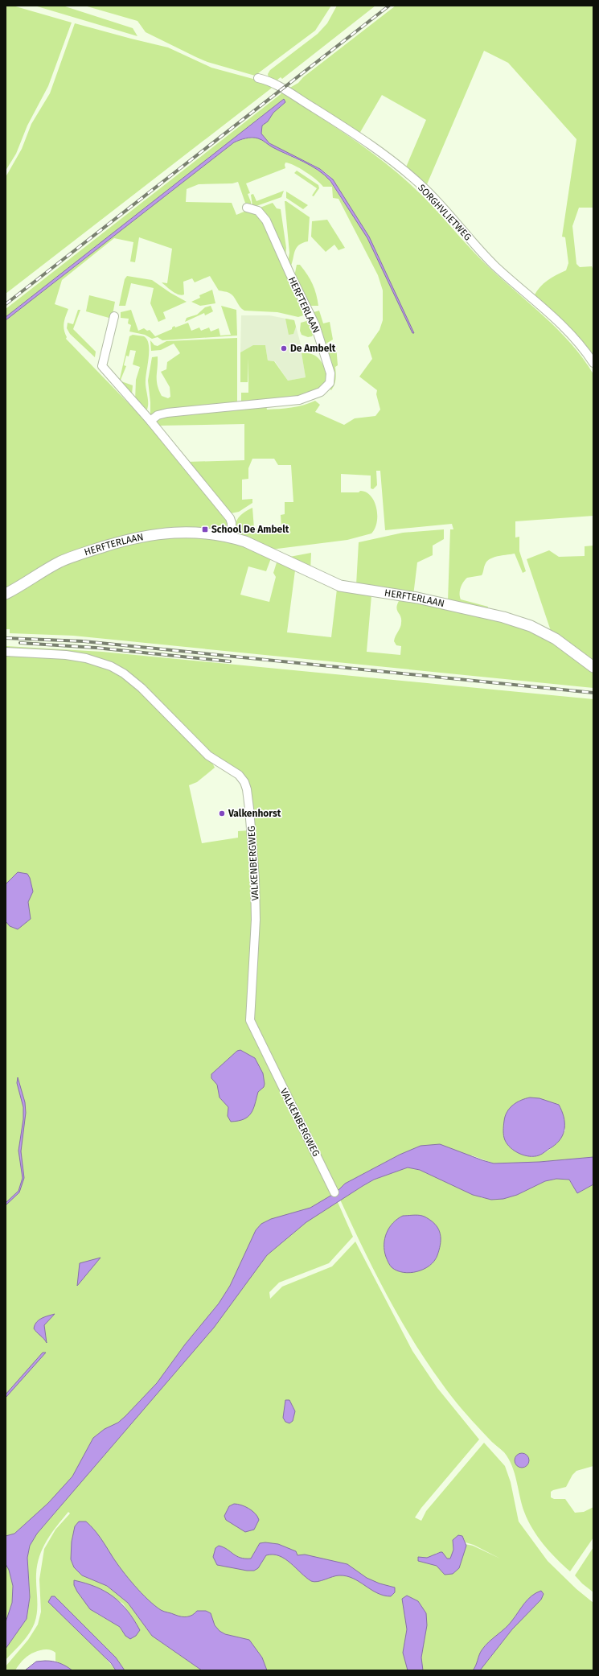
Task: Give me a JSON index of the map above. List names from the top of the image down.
{
  "streets": {
    "street": ["SORGHVLIETWEG", "HERFTERLAAN", "VALKENBERGWEG"]
  },
  "places": {
    "other": ["De Ambelt", "Valkenhorst"],
    "transit": ["School De Ambelt"]
  }
}
